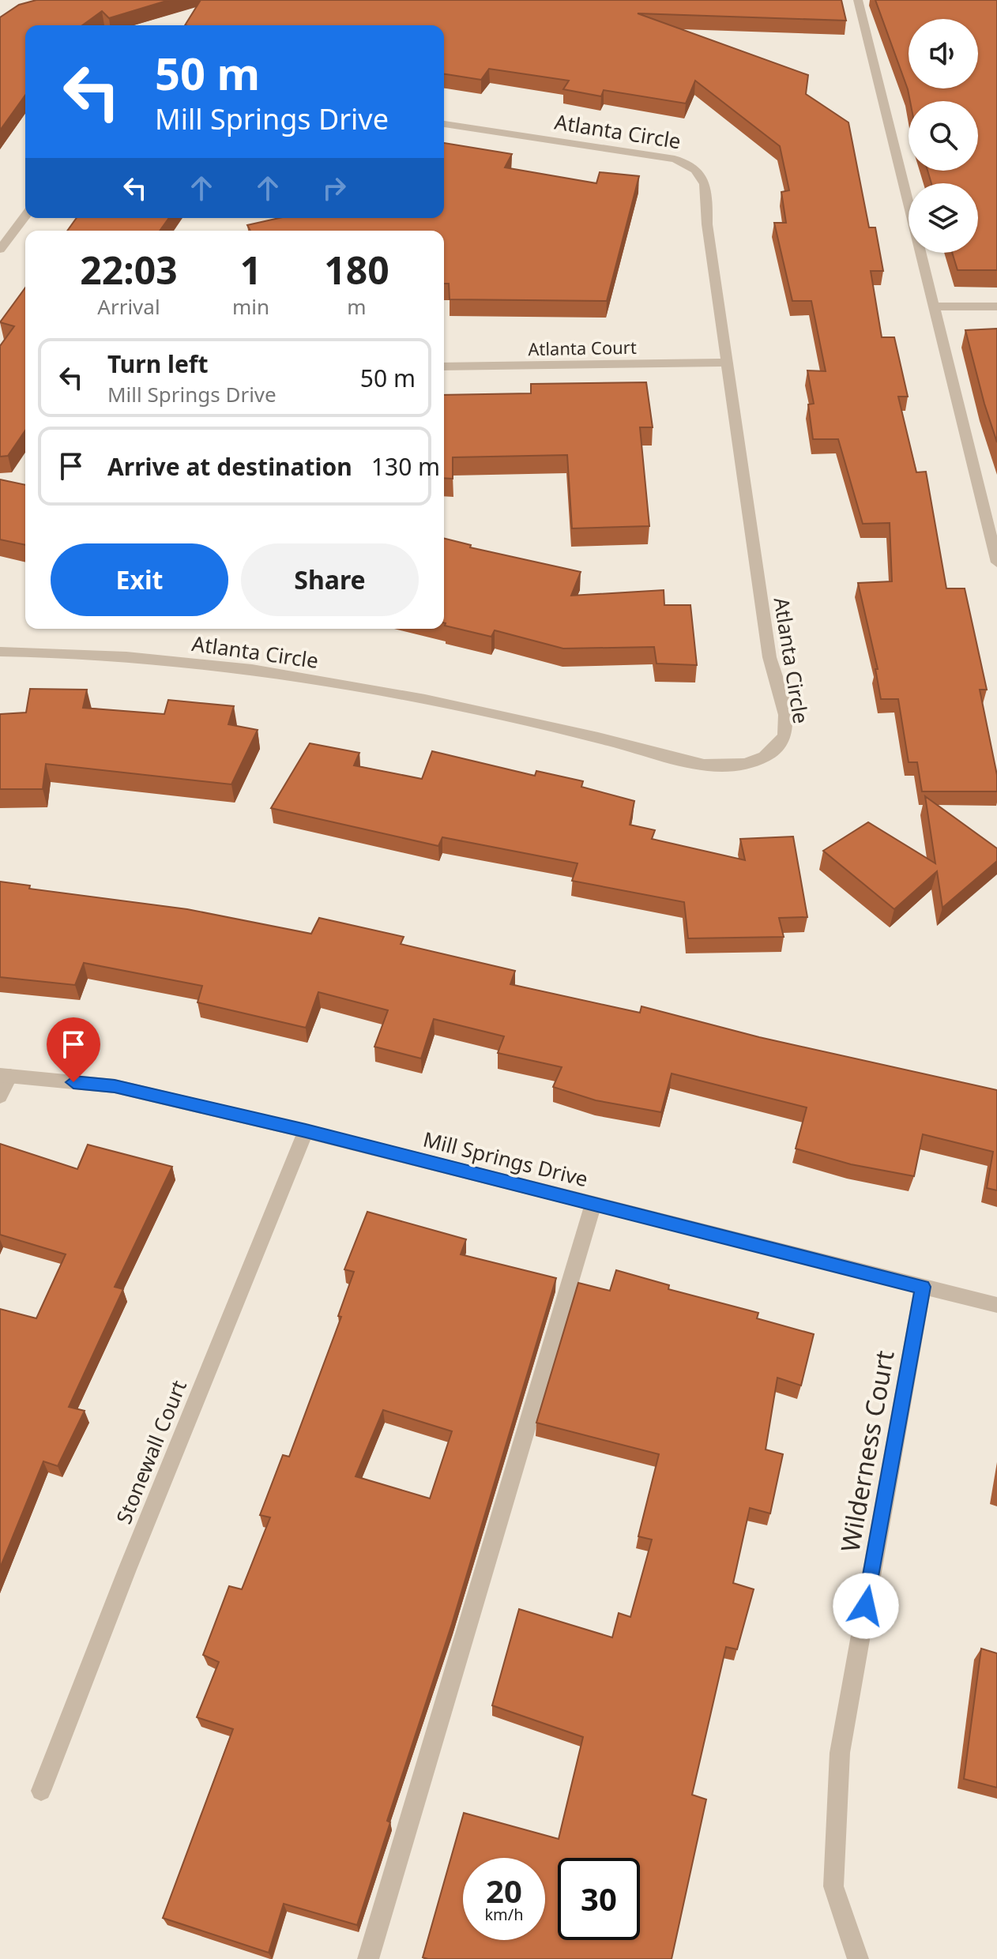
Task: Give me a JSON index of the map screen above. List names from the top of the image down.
{
  "streets": {
    "street": [
      "Atlanta Circle",
      "Atlanta Court",
      "Mill Springs Drive",
      "Wilderness Court",
      "Stonewall Court"
    ]
  },
  "crossings": [
    ["Atlanta Circle", "Atlanta Court"],
    ["Mill Springs Drive", "Wilderness Court"],
    ["Mill Springs Drive", "Stonewall Court"]
  ],
  "page": {
    "turn": ["50 m", "Mill Springs Drive"],
    "eta": [
      "22:03",
      "Arrival",
      "1",
      "min",
      "180",
      "m"
    ],
    "list": [
      {
        "name": "Turn left",
        "note": "Mill Springs Drive",
        "value": "50 m"
      },
      {
        "name": "Arrive at destination",
        "value": "130 m"
      }
    ],
    "buttons": ["Exit", "Share"],
    "speed": "20 km/h",
    "limit": "30"
  }
}
